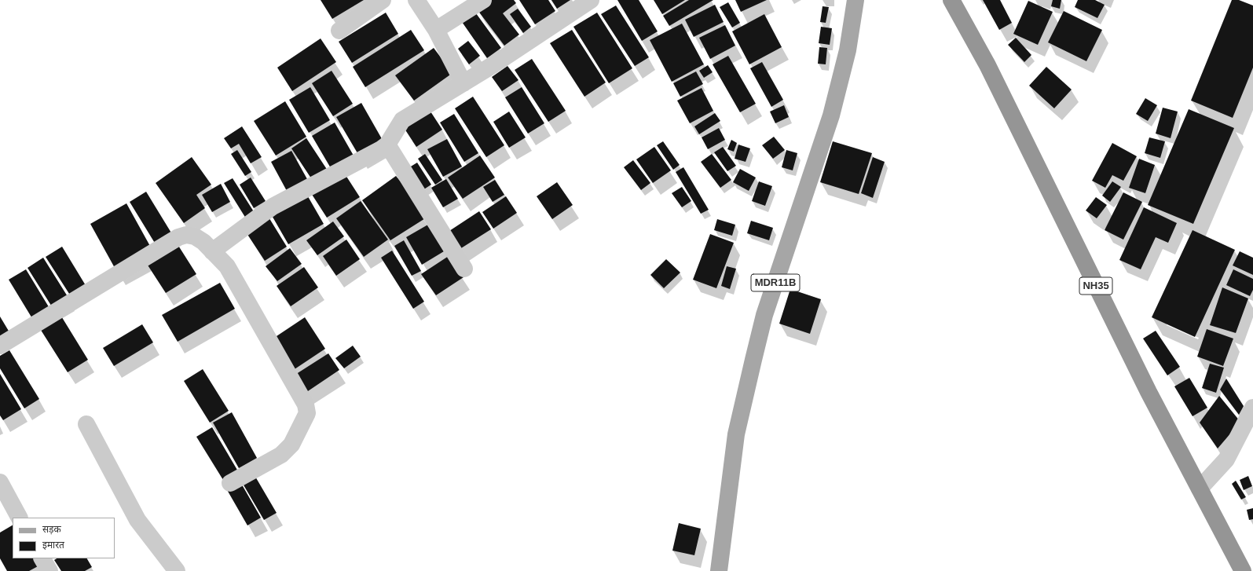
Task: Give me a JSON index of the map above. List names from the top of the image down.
{
  "streets": {
    "highway": ["NH35"],
    "main road": ["MDR11B"]
  },
  "legend": ["सड़क", "इमारत"]
}
